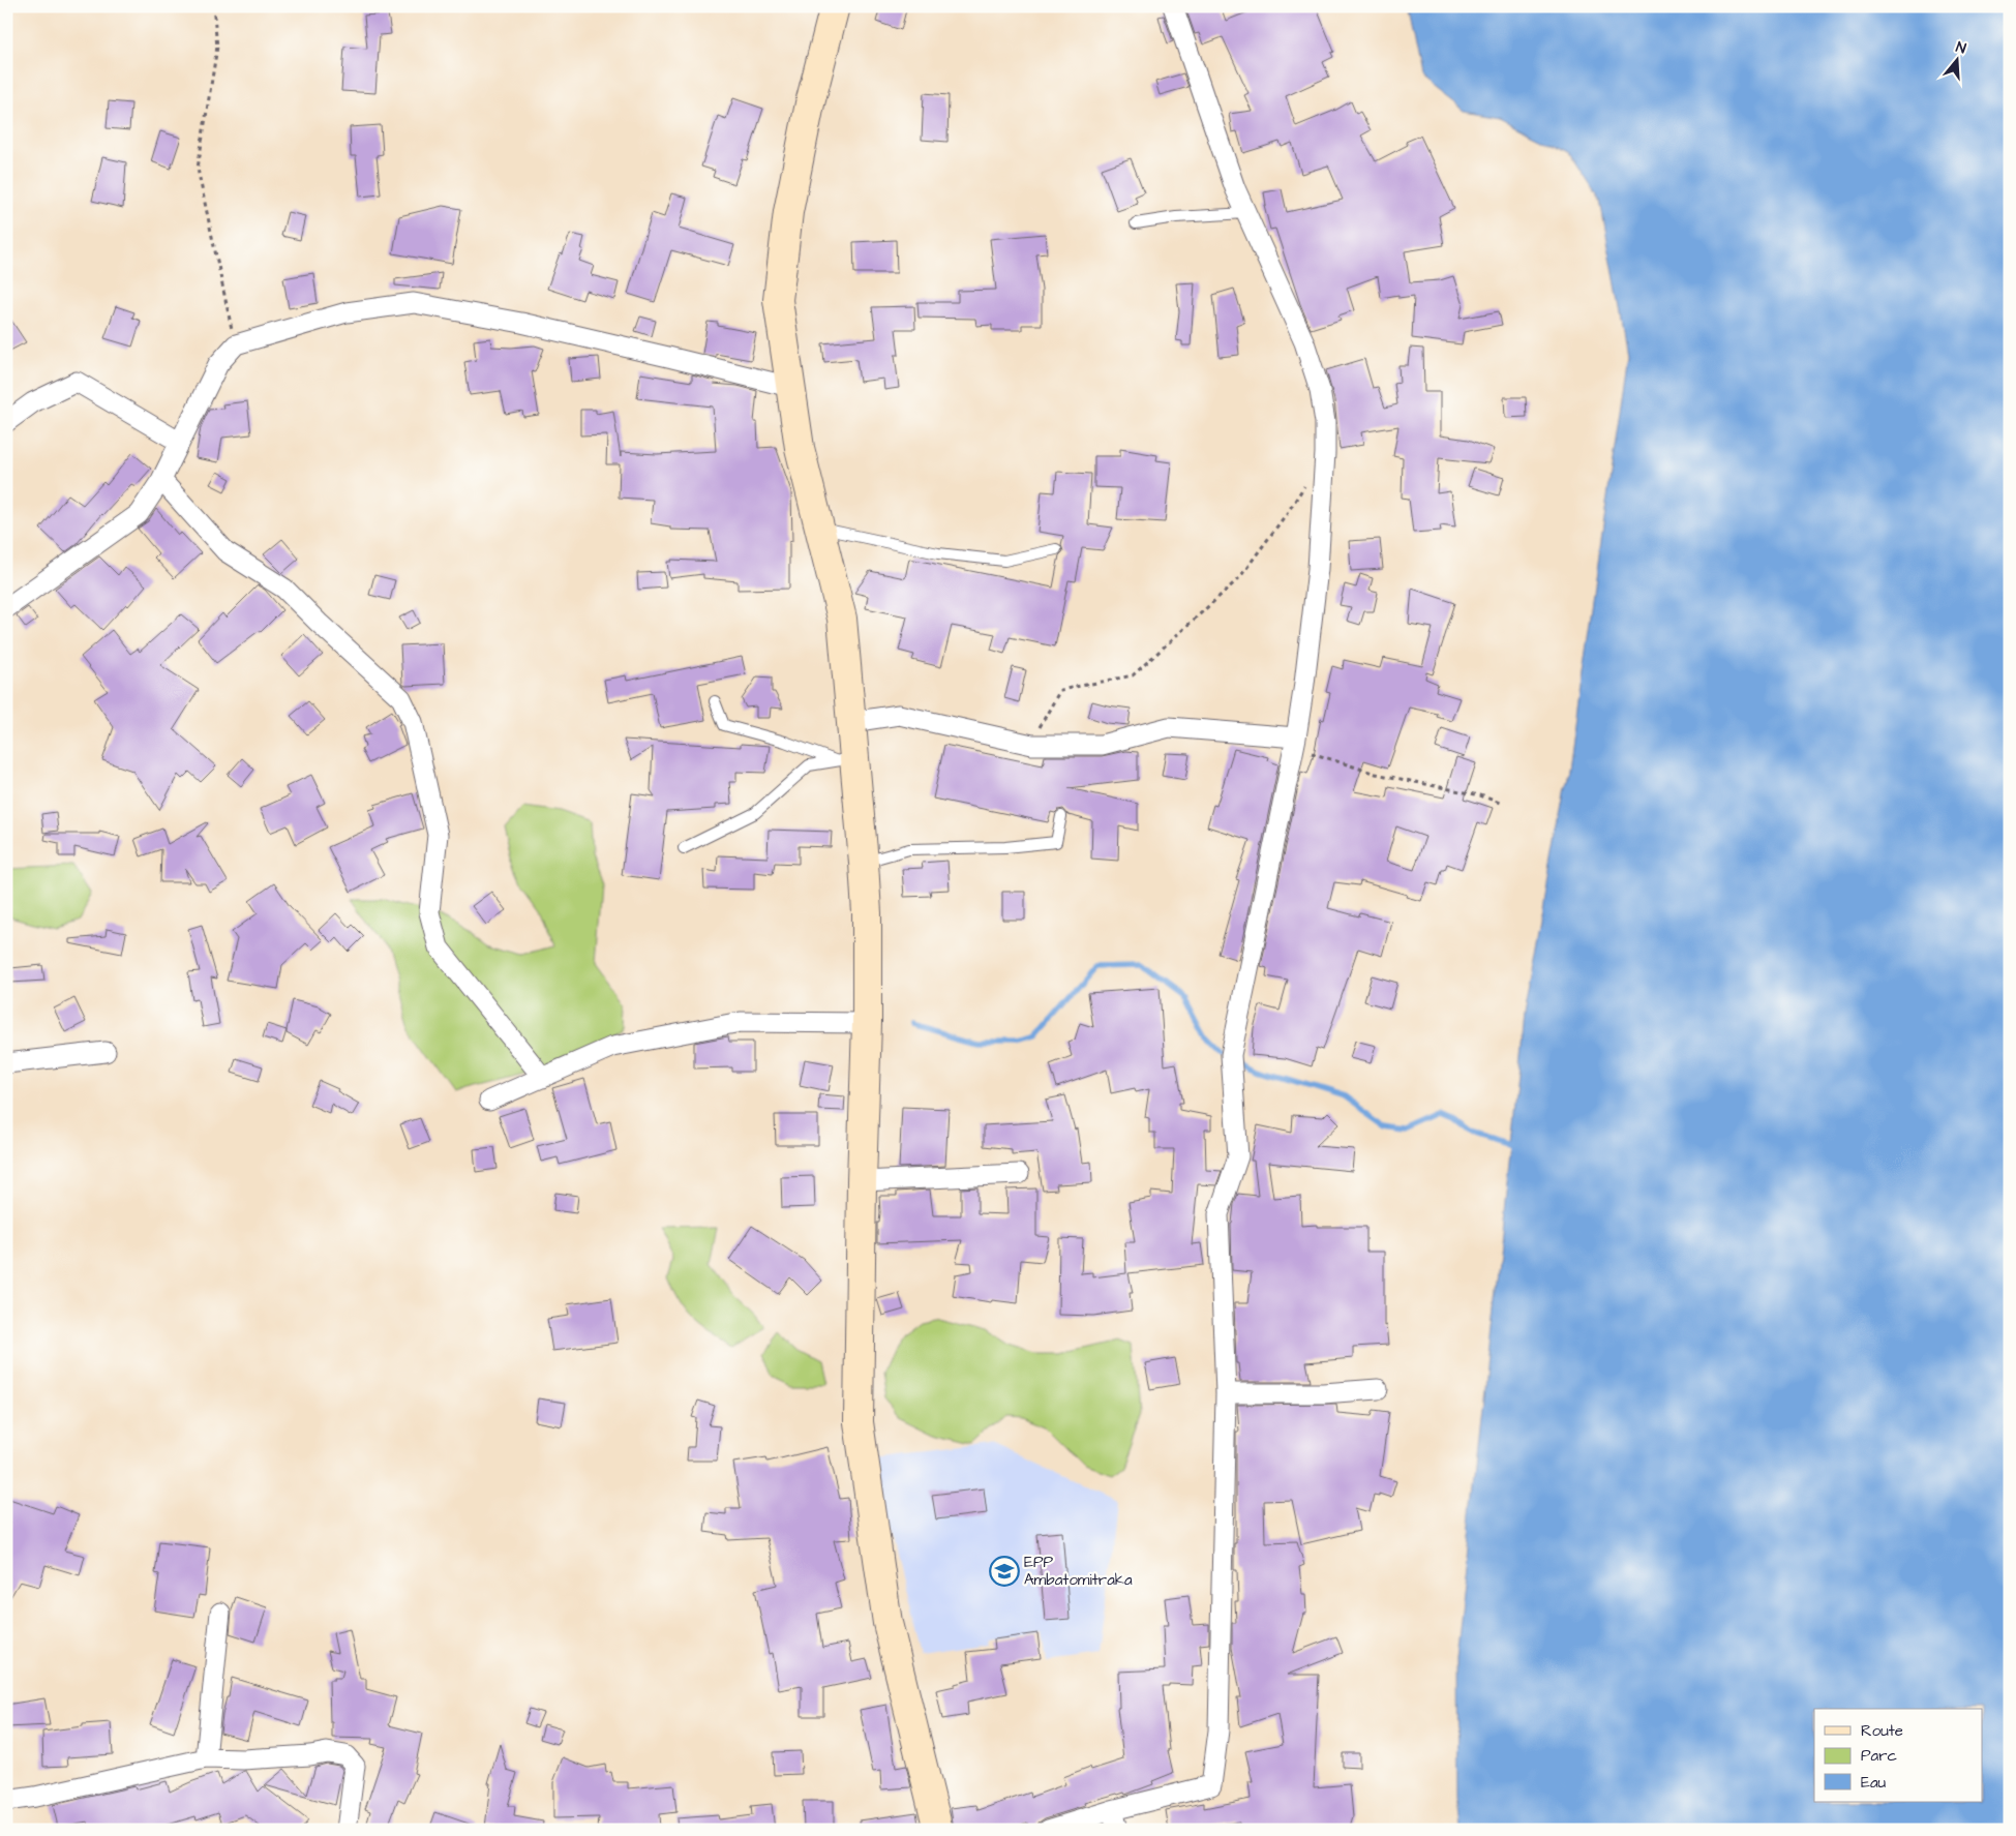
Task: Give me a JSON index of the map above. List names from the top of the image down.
{
  "places": {
    "school or university": ["EPP Ambatomitraka"]
  },
  "legend": ["Route", "Parc", "Eau"],
  "north": "top"
}
